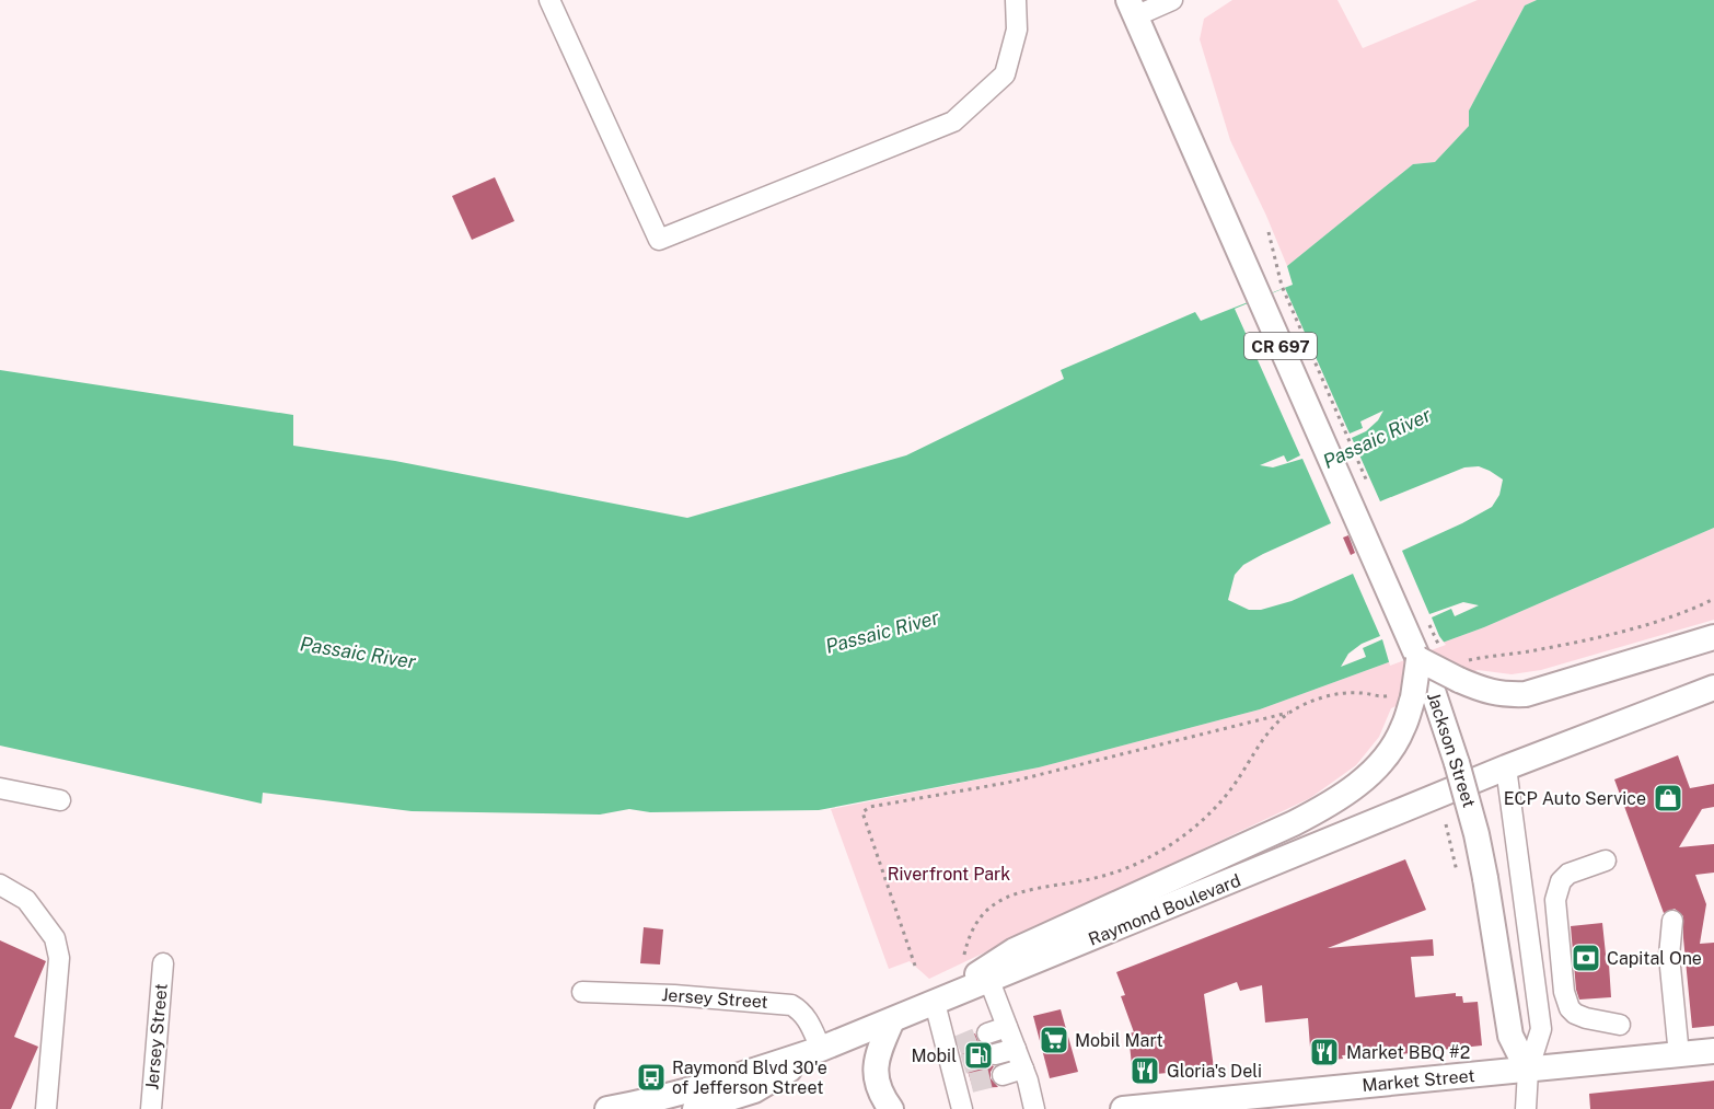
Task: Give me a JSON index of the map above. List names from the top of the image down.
{
  "streets": {
    "main road": [
      "CR 697",
      "Jackson Street",
      "Raymond Boulevard",
      "Market Street"
    ],
    "street": ["Jersey Street"]
  },
  "crossings": [
    ["CR 697", "Jackson Street"],
    ["Jackson Street", "Raymond Boulevard"],
    ["Jackson Street", "Market Street"],
    ["Raymond Boulevard", "Jersey Street"]
  ],
  "water": ["Passaic River"],
  "parks": ["Riverfront Park"],
  "places": {
    "shop": ["ECP Auto Service"],
    "bank": ["Capital One"],
    "supermarket": ["Mobil Mart"],
    "restaurant": ["Market BBQ #2", "Gloria's Deli"],
    "fuel station": ["Mobil"],
    "bus stop": ["Raymond Blvd 30'e of Jefferson Street"]
  }
}
